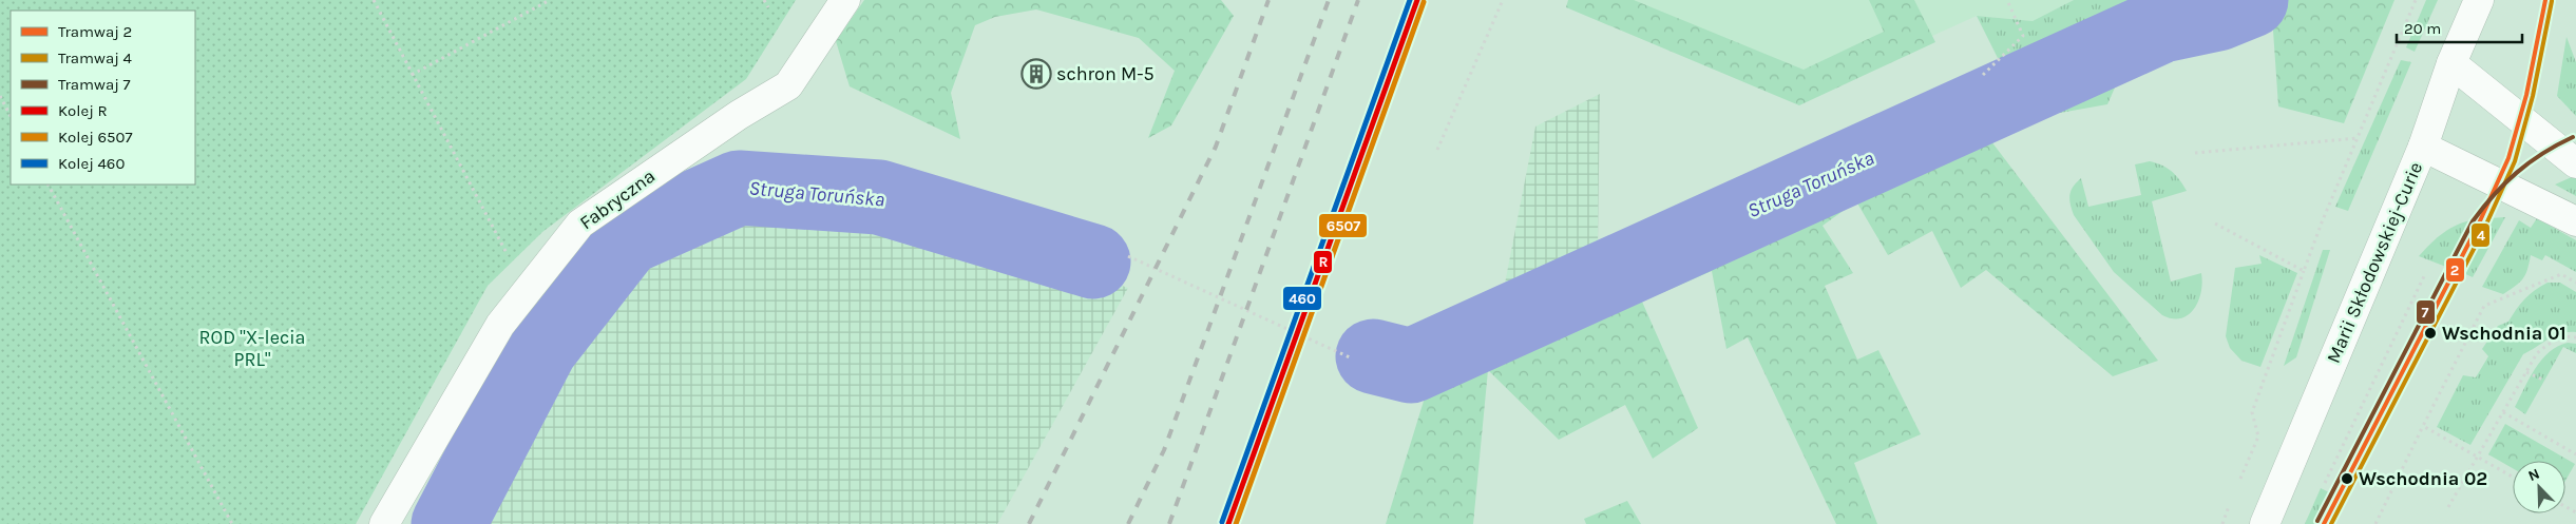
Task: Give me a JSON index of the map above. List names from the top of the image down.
{
  "streets": {
    "street": ["Fabryczna", "Marii Skłodowskiej-Curie"]
  },
  "water": ["Struga Toruńska"],
  "parks": ["ROD \"X-lecia PRL\""],
  "places": {
    "building": ["schron M-5"],
    "other": ["Wschodnia 01", "Wschodnia 02"]
  },
  "lines": [
    "tram line 2",
    "rail line R",
    "rail line 460",
    "tram line 4",
    "rail line 6507",
    "tram line 7"
  ],
  "legend": [
    "Tramwaj 2",
    "Tramwaj 4",
    "Tramwaj 7",
    "Kolej R",
    "Kolej 6507",
    "Kolej 460"
  ],
  "scale_bar": "20 m",
  "north": "top left"
}
